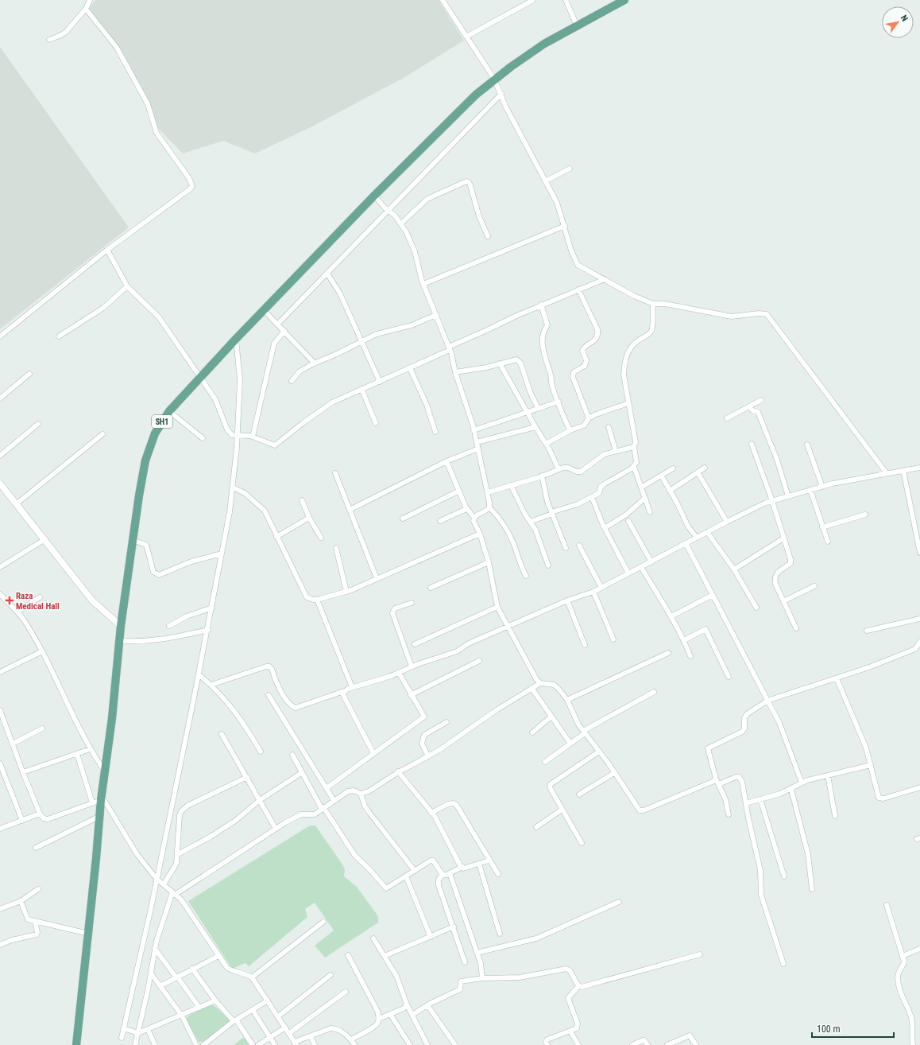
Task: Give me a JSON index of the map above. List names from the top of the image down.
{
  "streets": {
    "main road": ["SH1"]
  },
  "places": {
    "health": ["Raza Medical Hall"]
  },
  "scale_bar": "100 m",
  "north": "top right"
}
